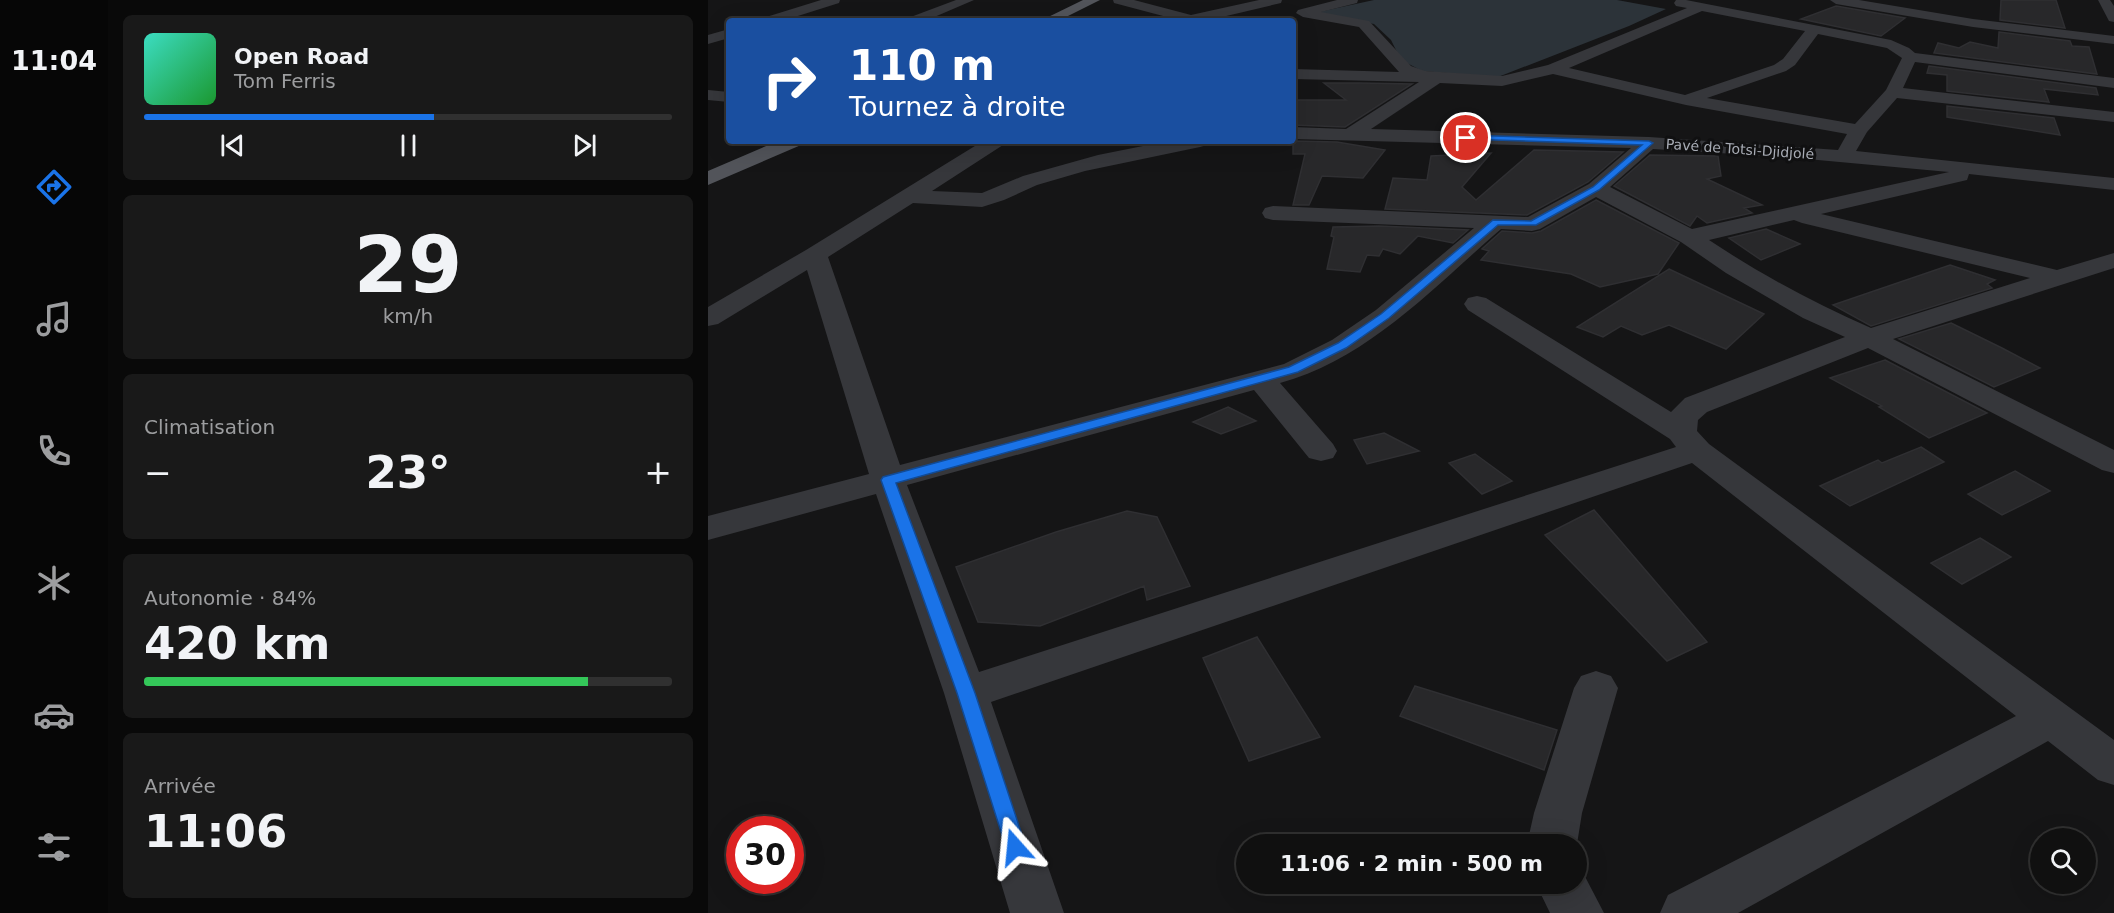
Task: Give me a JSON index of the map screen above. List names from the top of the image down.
{
  "streets": {
    "street": ["Pavé de Totsi-Djidjolé"]
  },
  "page": {
    "tabs": "11:04",
    "turn": ["110 m", "Tournez à droite"],
    "song": ["Open Road", "Tom Ferris"],
    "tile": [
      ["29", "km/h"],
      "Climatisation",
      ["Autonomie · 84%", "420 km"],
      ["Arrivée", "11:06"]
    ],
    "heat": ["−", "23°", "+"],
    "limit": "30",
    "trip": "11:06 · 2 min · 500 m"
  }
}
